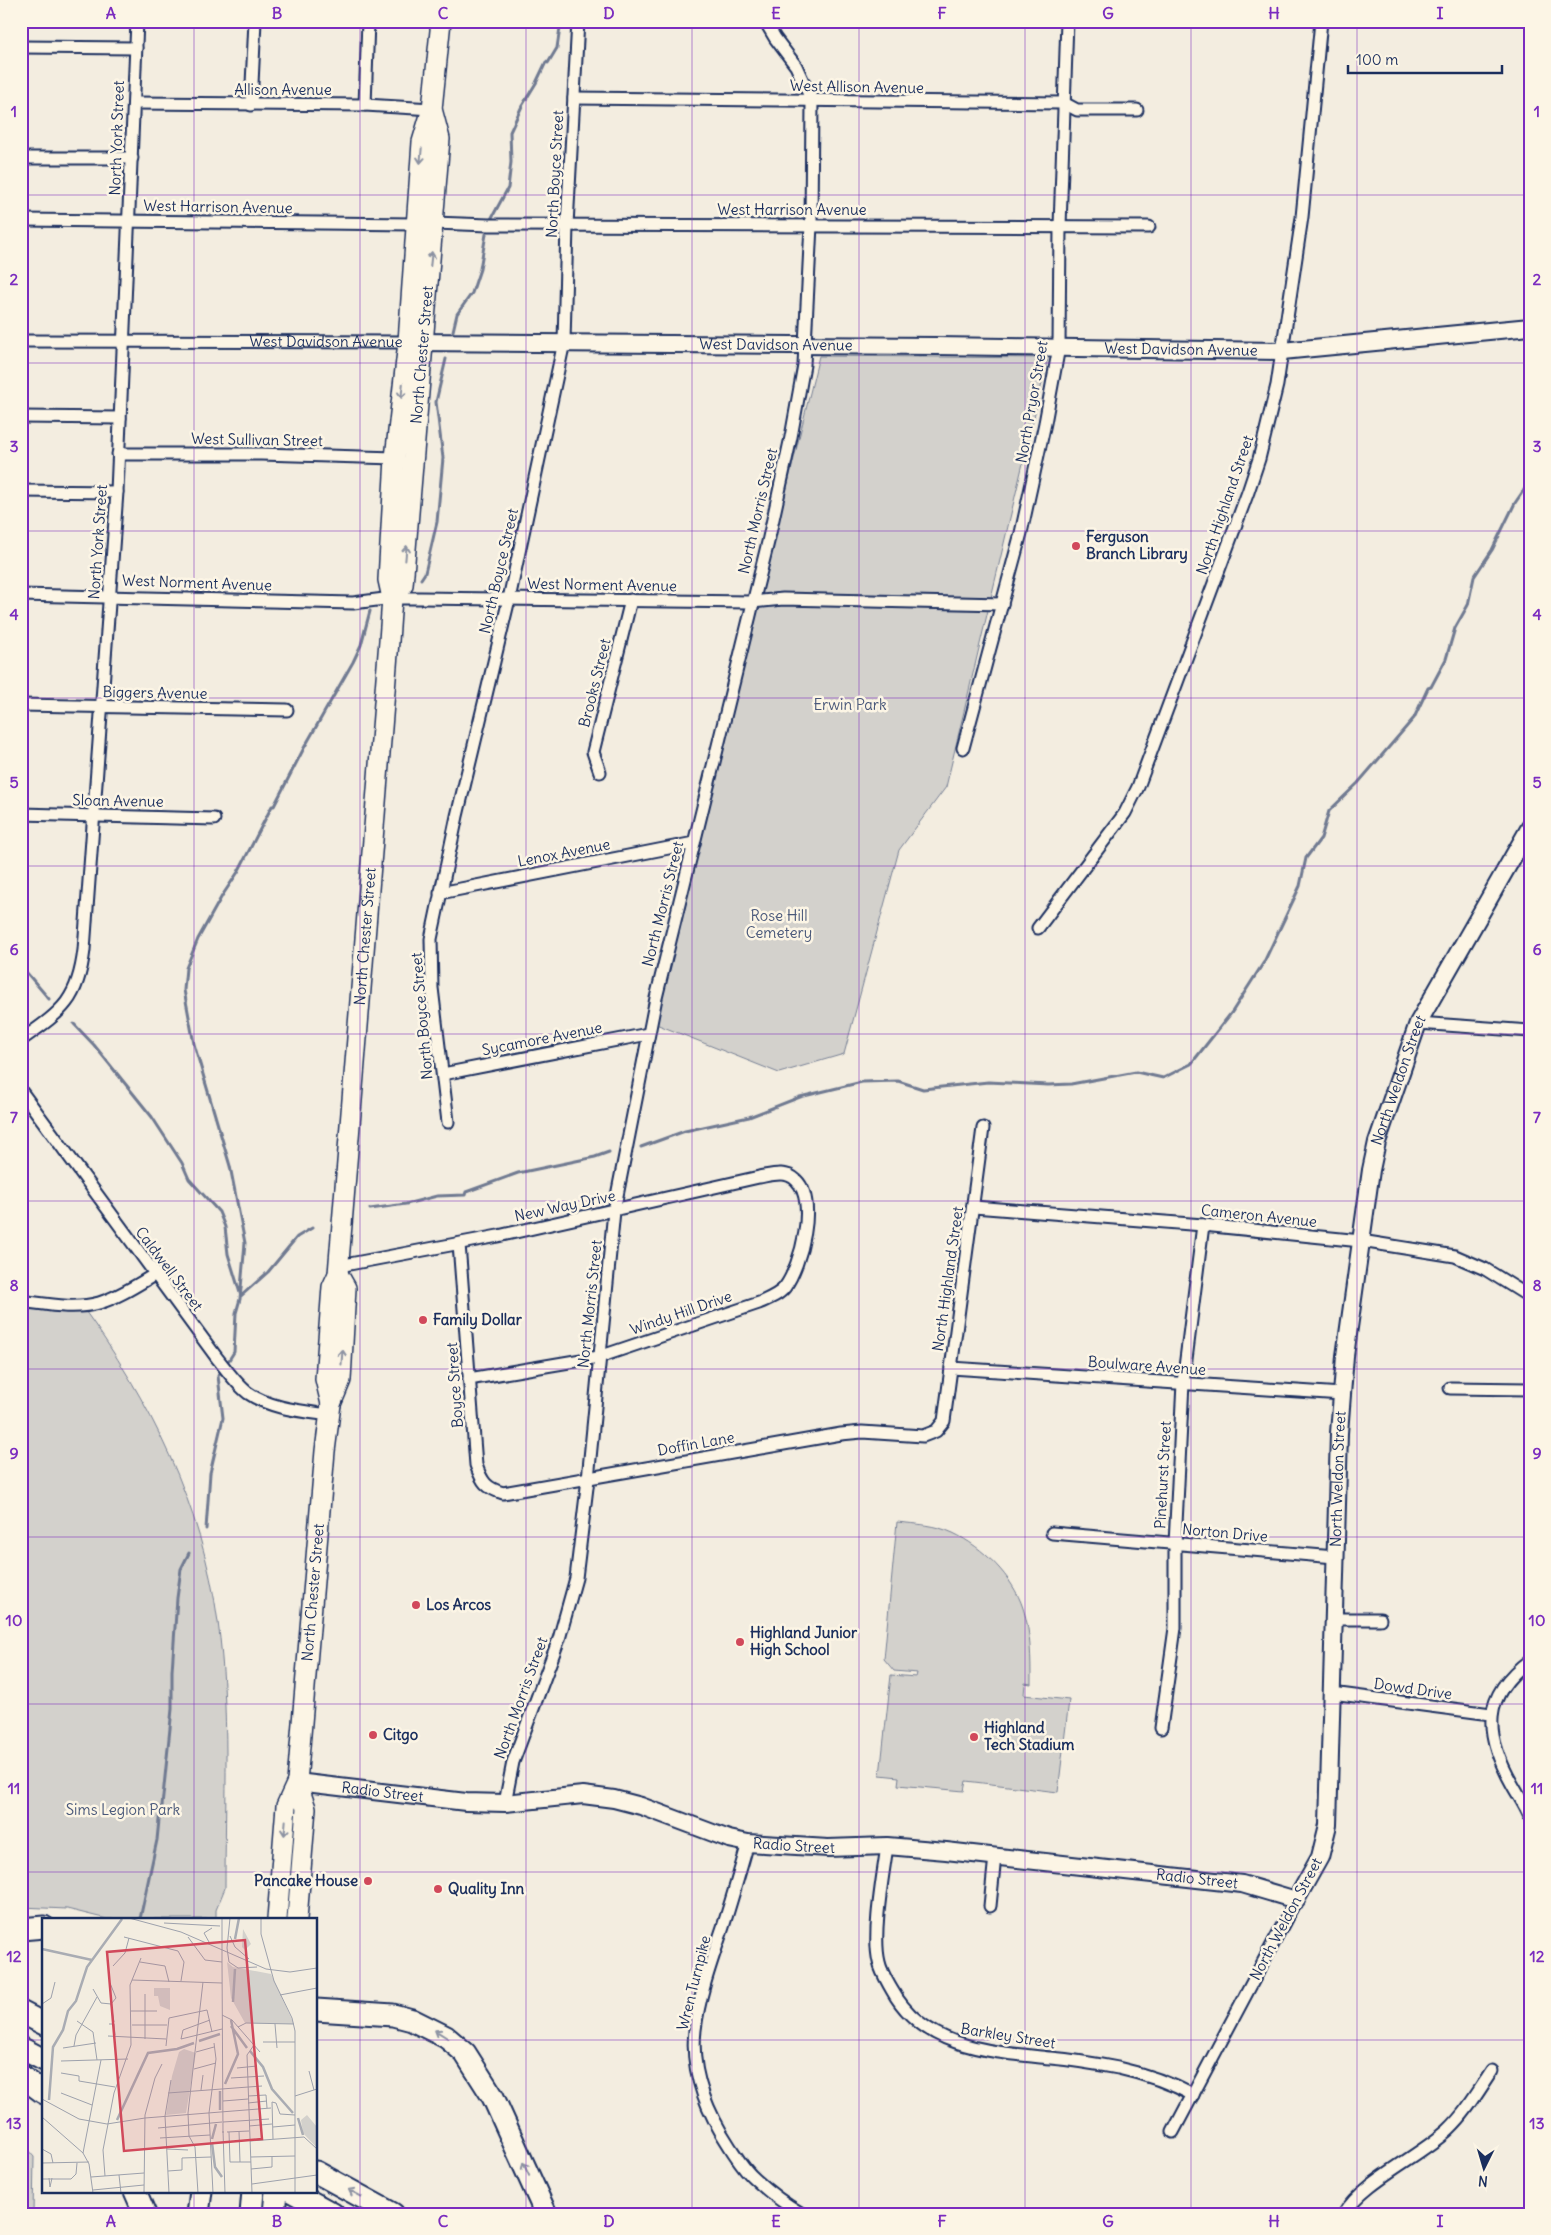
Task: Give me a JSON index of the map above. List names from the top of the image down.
{
  "streets": {
    "main road": ["North Chester Street"],
    "street": [
      "West Allison Avenue",
      "Allison Avenue",
      "North York Street",
      "North Boyce Street",
      "West Harrison Avenue",
      "West Davidson Avenue",
      "North Pryor Street",
      "West Sullivan Street",
      "North Highland Street",
      "North Morris Street",
      "West Norment Avenue",
      "Brooks Street",
      "Biggers Avenue",
      "Sloan Avenue",
      "Lenox Avenue",
      "Sycamore Avenue",
      "North Weldon Street",
      "New Way Drive",
      "Cameron Avenue",
      "Caldwell Street",
      "Windy Hill Drive",
      "Boulware Avenue",
      "Boyce Street",
      "Doffin Lane",
      "Pinehurst Street",
      "Norton Drive",
      "Dowd Drive",
      "Radio Street",
      "Wren Turnpike",
      "Barkley Street"
    ]
  },
  "crossings": [
    ["West Allison Avenue", "North Boyce Street"],
    ["West Allison Avenue", "North Pryor Street"],
    ["West Allison Avenue", "North Morris Street"],
    ["Allison Avenue", "North York Street"],
    ["Allison Avenue", "North Chester Street"],
    ["North York Street", "West Harrison Avenue"],
    ["North York Street", "West Davidson Avenue"],
    ["North York Street", "West Sullivan Street"],
    ["North York Street", "West Norment Avenue"],
    ["North York Street", "Biggers Avenue"],
    ["North York Street", "Sloan Avenue"],
    ["North Boyce Street", "West Harrison Avenue"],
    ["North Boyce Street", "West Davidson Avenue"],
    ["North Boyce Street", "West Norment Avenue"],
    ["North Boyce Street", "Lenox Avenue"],
    ["North Boyce Street", "Sycamore Avenue"],
    ["West Harrison Avenue", "North Chester Street"],
    ["West Harrison Avenue", "North Pryor Street"],
    ["West Harrison Avenue", "North Morris Street"],
    ["West Davidson Avenue", "North Chester Street"],
    ["West Davidson Avenue", "North Pryor Street"],
    ["West Davidson Avenue", "North Highland Street"],
    ["West Davidson Avenue", "North Morris Street"],
    ["North Chester Street", "West Sullivan Street"],
    ["North Chester Street", "West Norment Avenue"],
    ["North Chester Street", "New Way Drive"],
    ["North Chester Street", "Caldwell Street"],
    ["North Chester Street", "Radio Street"],
    ["North Pryor Street", "West Norment Avenue"],
    ["North Highland Street", "Cameron Avenue"],
    ["North Highland Street", "Boulware Avenue"],
    ["North Highland Street", "Doffin Lane"],
    ["North Morris Street", "West Norment Avenue"],
    ["North Morris Street", "Lenox Avenue"],
    ["North Morris Street", "Sycamore Avenue"],
    ["North Morris Street", "New Way Drive"],
    ["North Morris Street", "Windy Hill Drive"],
    ["North Morris Street", "Doffin Lane"],
    ["North Morris Street", "Radio Street"],
    ["West Norment Avenue", "Brooks Street"],
    ["North Weldon Street", "Cameron Avenue"],
    ["North Weldon Street", "Boulware Avenue"],
    ["North Weldon Street", "Norton Drive"],
    ["North Weldon Street", "Dowd Drive"],
    ["North Weldon Street", "Radio Street"],
    ["North Weldon Street", "Barkley Street"],
    ["New Way Drive", "Windy Hill Drive"],
    ["New Way Drive", "Boyce Street"],
    ["Cameron Avenue", "Pinehurst Street"],
    ["Windy Hill Drive", "Boyce Street"],
    ["Boulware Avenue", "Pinehurst Street"],
    ["Boyce Street", "Doffin Lane"],
    ["Pinehurst Street", "Norton Drive"],
    ["Radio Street", "Wren Turnpike"],
    ["Radio Street", "Barkley Street"]
  ],
  "parks": ["Erwin Park", "Rose Hill Cemetery", "Sims Legion Park"],
  "places": [
    "Ferguson Branch Library",
    "Family Dollar",
    "Los Arcos",
    "Highland Junior High School",
    "Citgo",
    "Highland Tech Stadium",
    "Pancake House",
    "Quality Inn"
  ],
  "scale_bar": "100 m",
  "north": "bottom",
  "grid": {
    "columns": [
      "A",
      "B",
      "C",
      "D",
      "E",
      "F",
      "G",
      "H",
      "I"
    ],
    "rows": [
      "1",
      "2",
      "3",
      "4",
      "5",
      "6",
      "7",
      "8",
      "9",
      "10",
      "11",
      "12",
      "13"
    ]
  }
}
